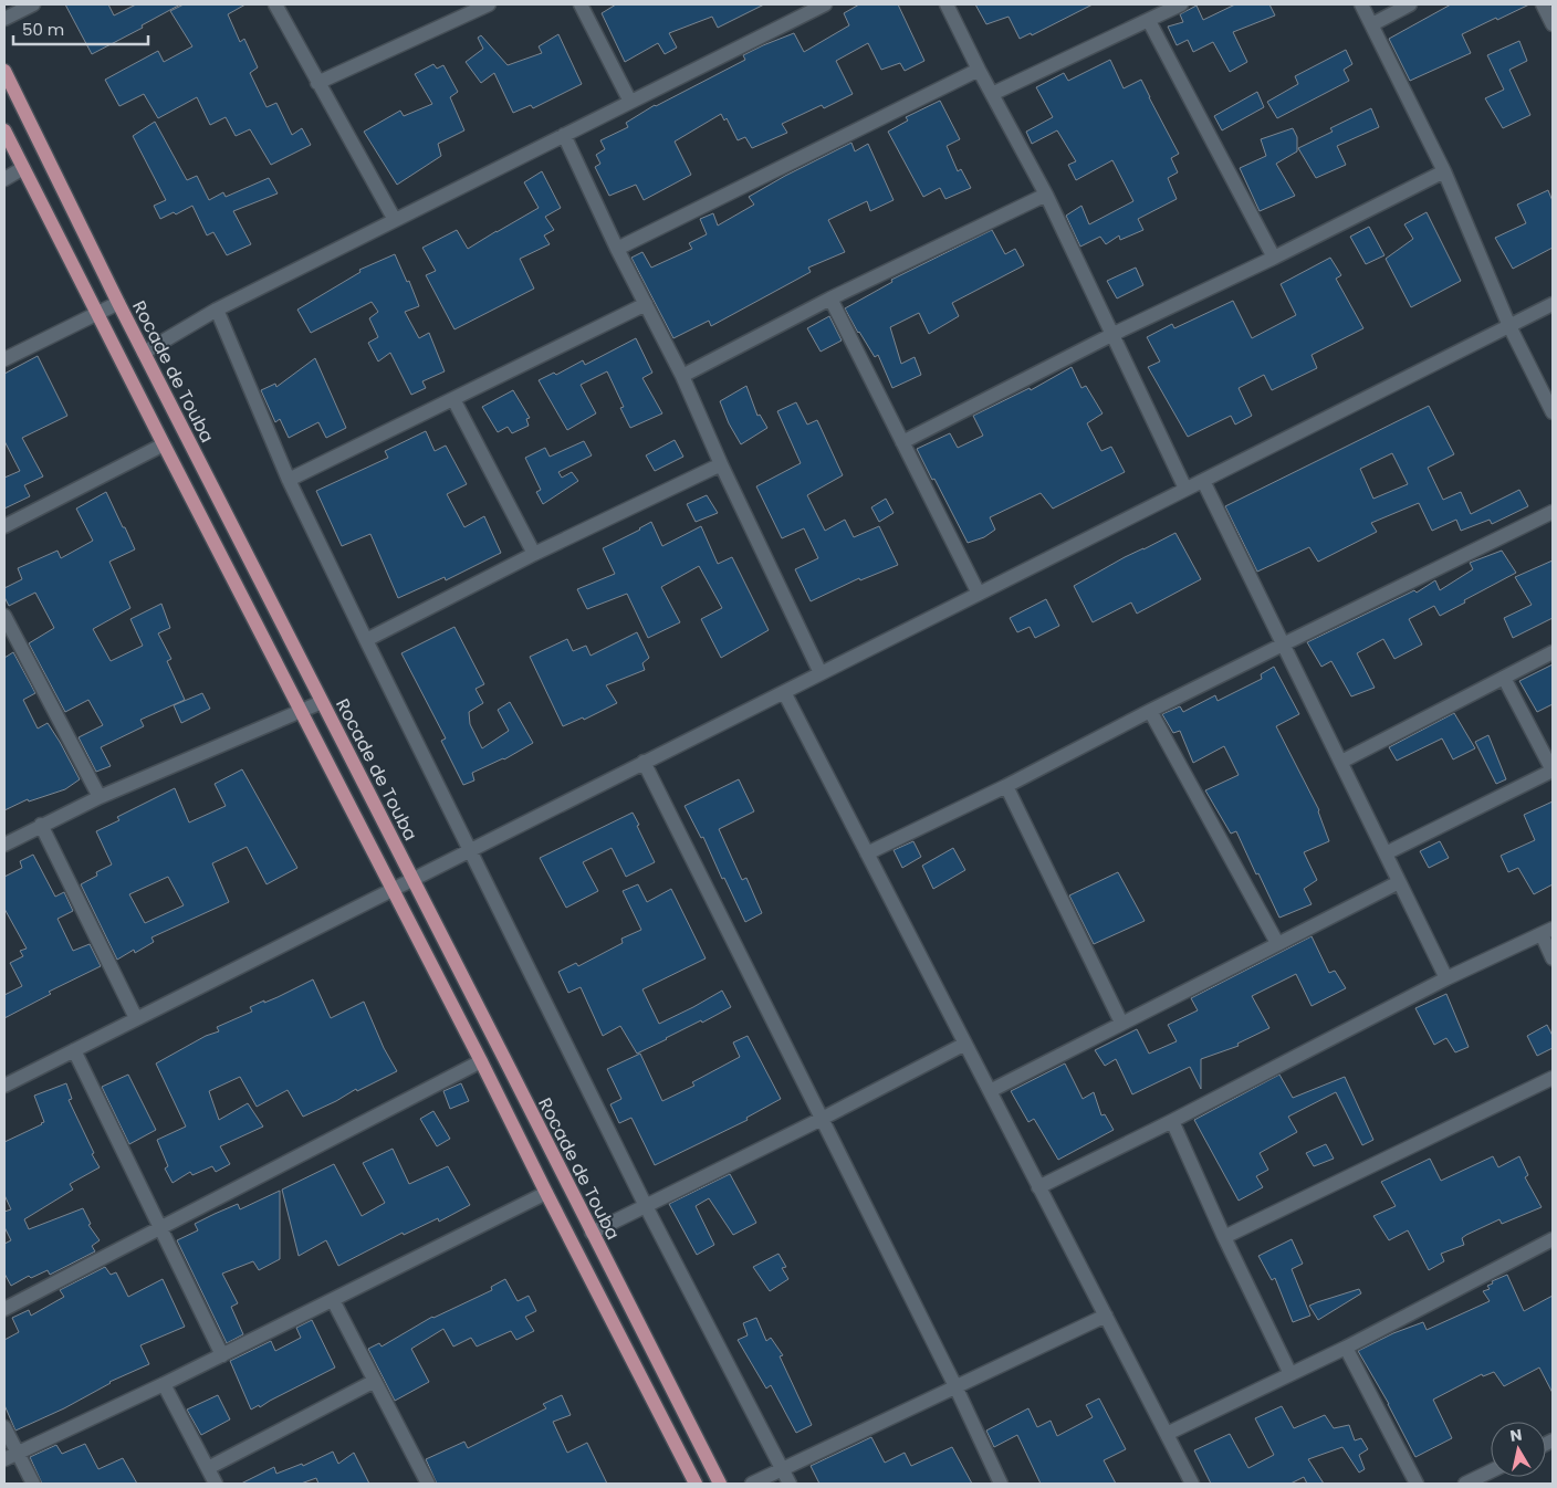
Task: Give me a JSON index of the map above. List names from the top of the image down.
{
  "streets": {
    "main road": ["Rocade de Touba"]
  },
  "scale_bar": "50 m",
  "north": "top"
}
